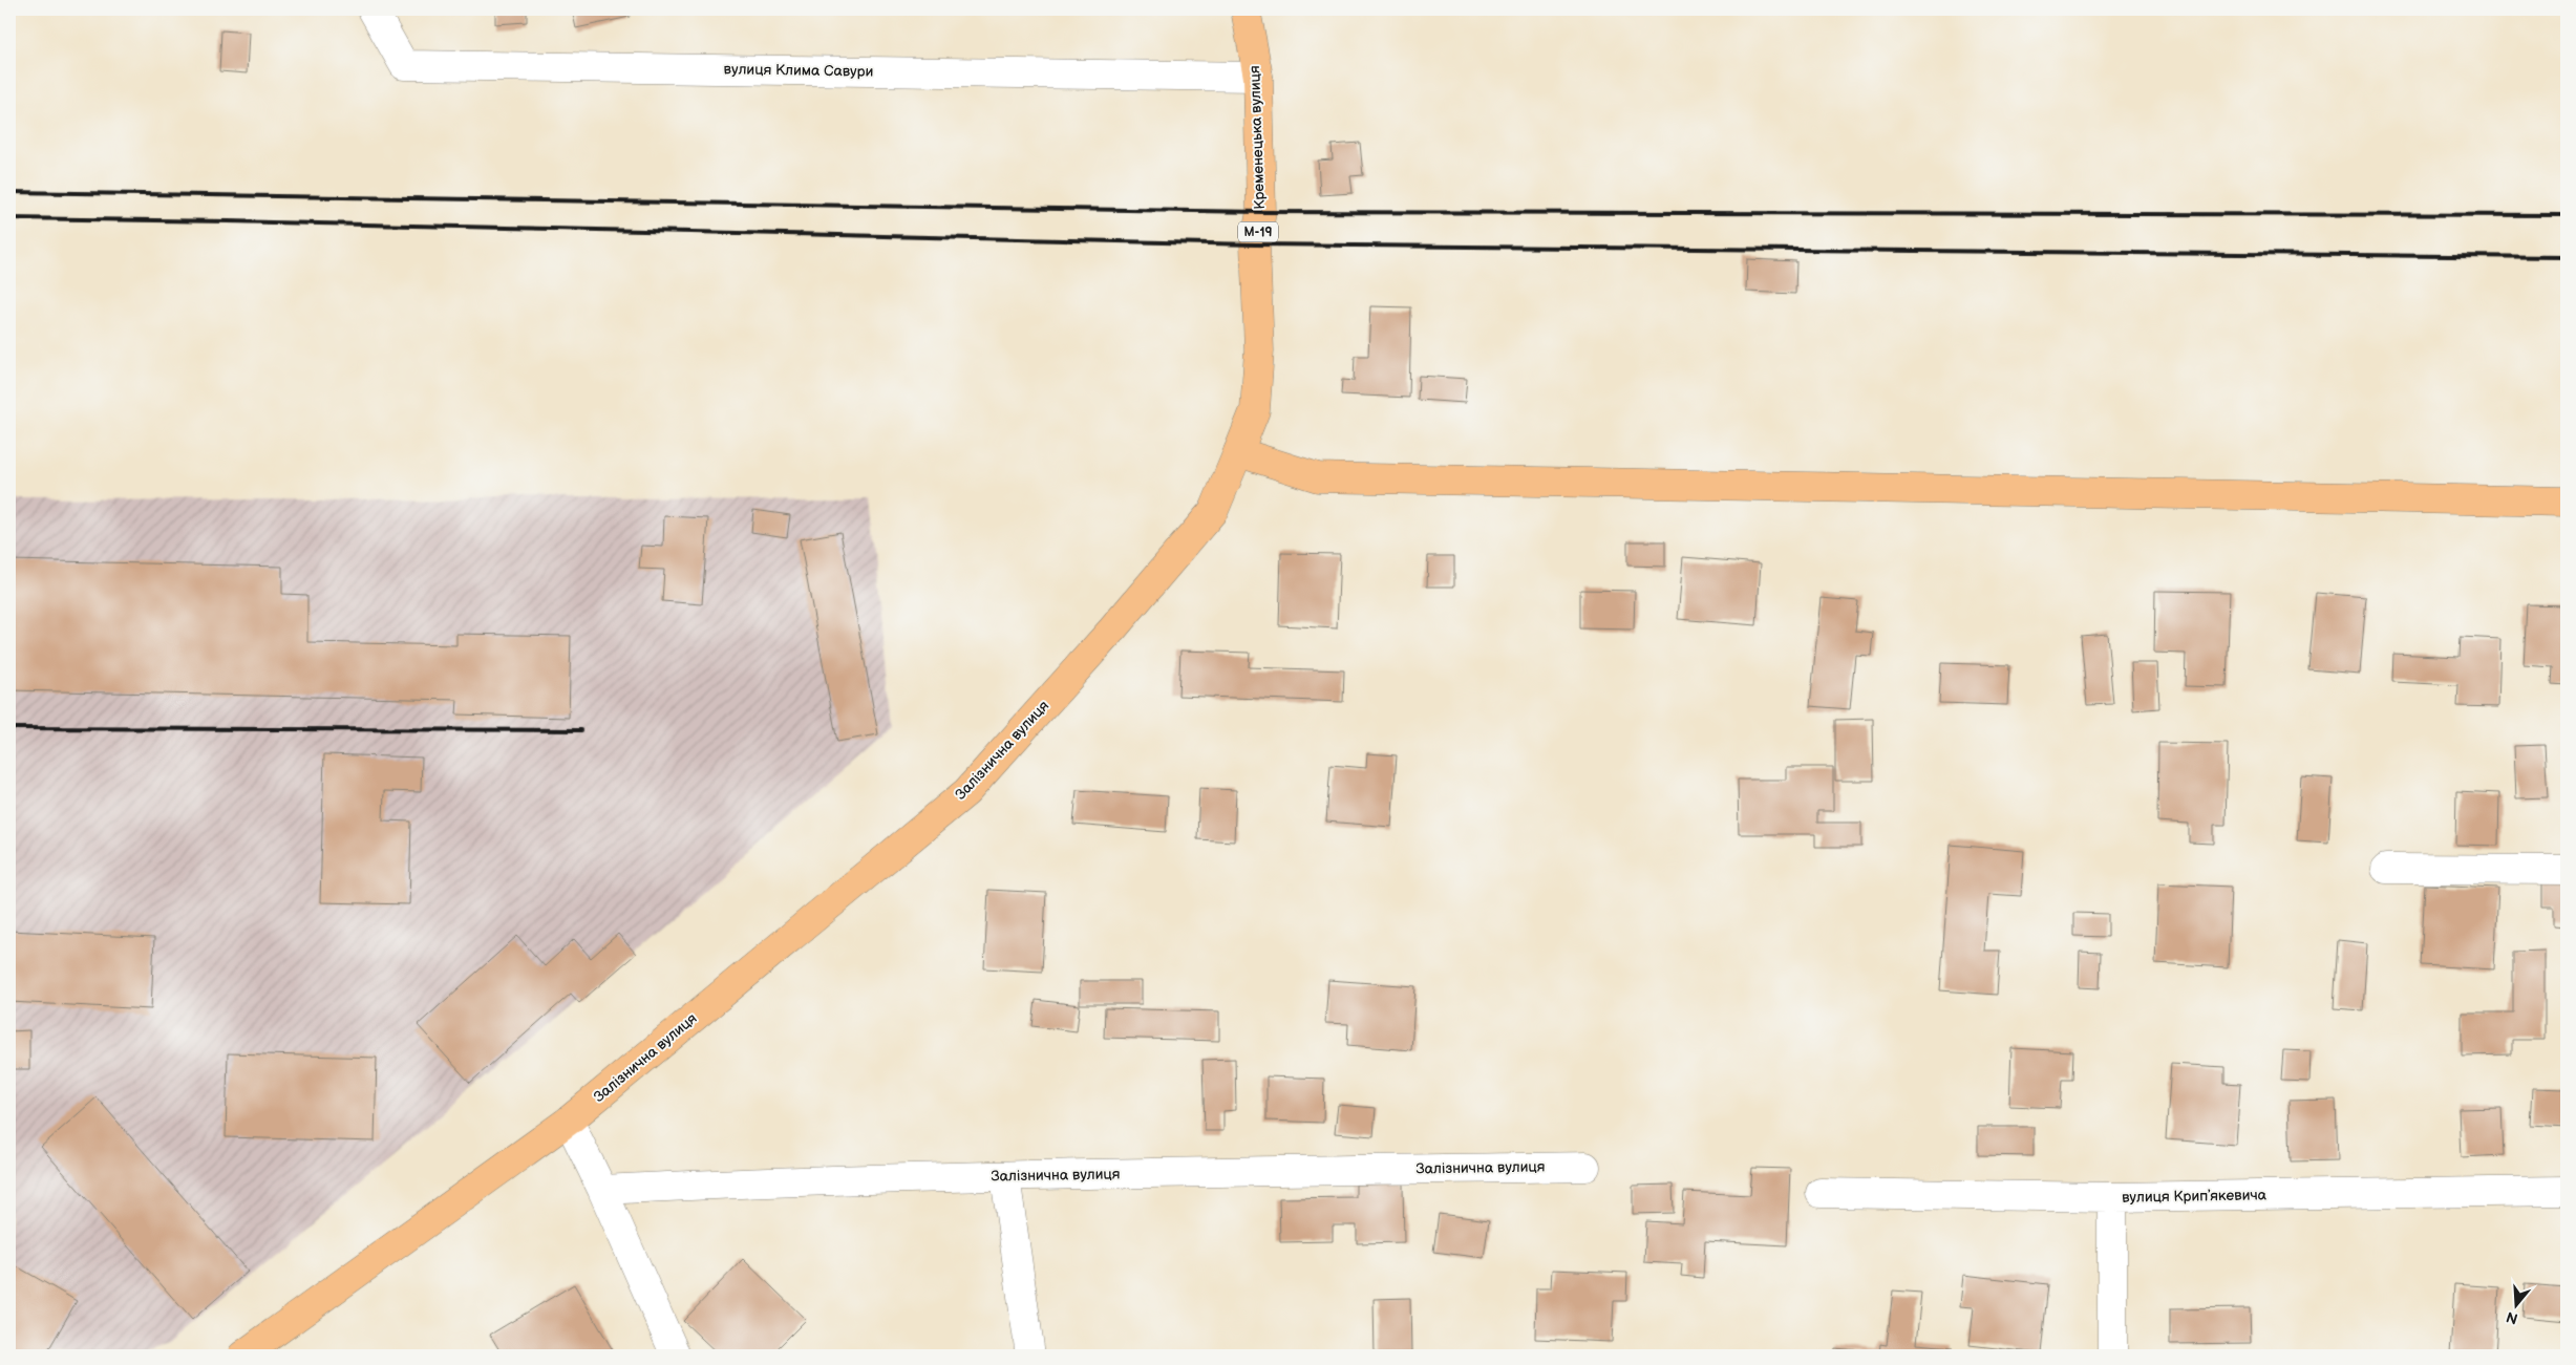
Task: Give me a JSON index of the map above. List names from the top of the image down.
{
  "streets": {
    "main road": ["Кременецька вулиця", "М-19", "Залізнична вулиця"],
    "street": ["вулиця Клима Савури", "вулиця Крипʼякевича"]
  },
  "crossings": [
    ["вулиця Клима Савури", "Кременецька вулиця"],
    ["Кременецька вулиця", "Залізнична вулиця"]
  ],
  "north": "bottom"
}
